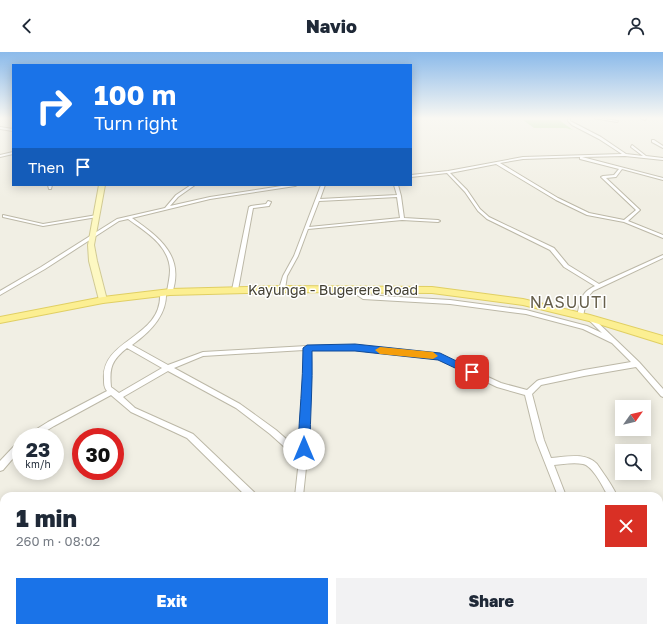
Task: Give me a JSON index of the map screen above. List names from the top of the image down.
{
  "streets": {
    "main road": ["Kayunga - Bugerere Road"]
  },
  "districts": ["NASUUTI"],
  "north": "top right",
  "page": {
    "header": "Navio",
    "turn": ["100 m", "Turn right"],
    "then": "Then",
    "speed": "23 km/h",
    "limit": "30",
    "heading": ["1 min", "260 m · 08:02"],
    "buttons": ["Exit", "Share"]
  }
}
